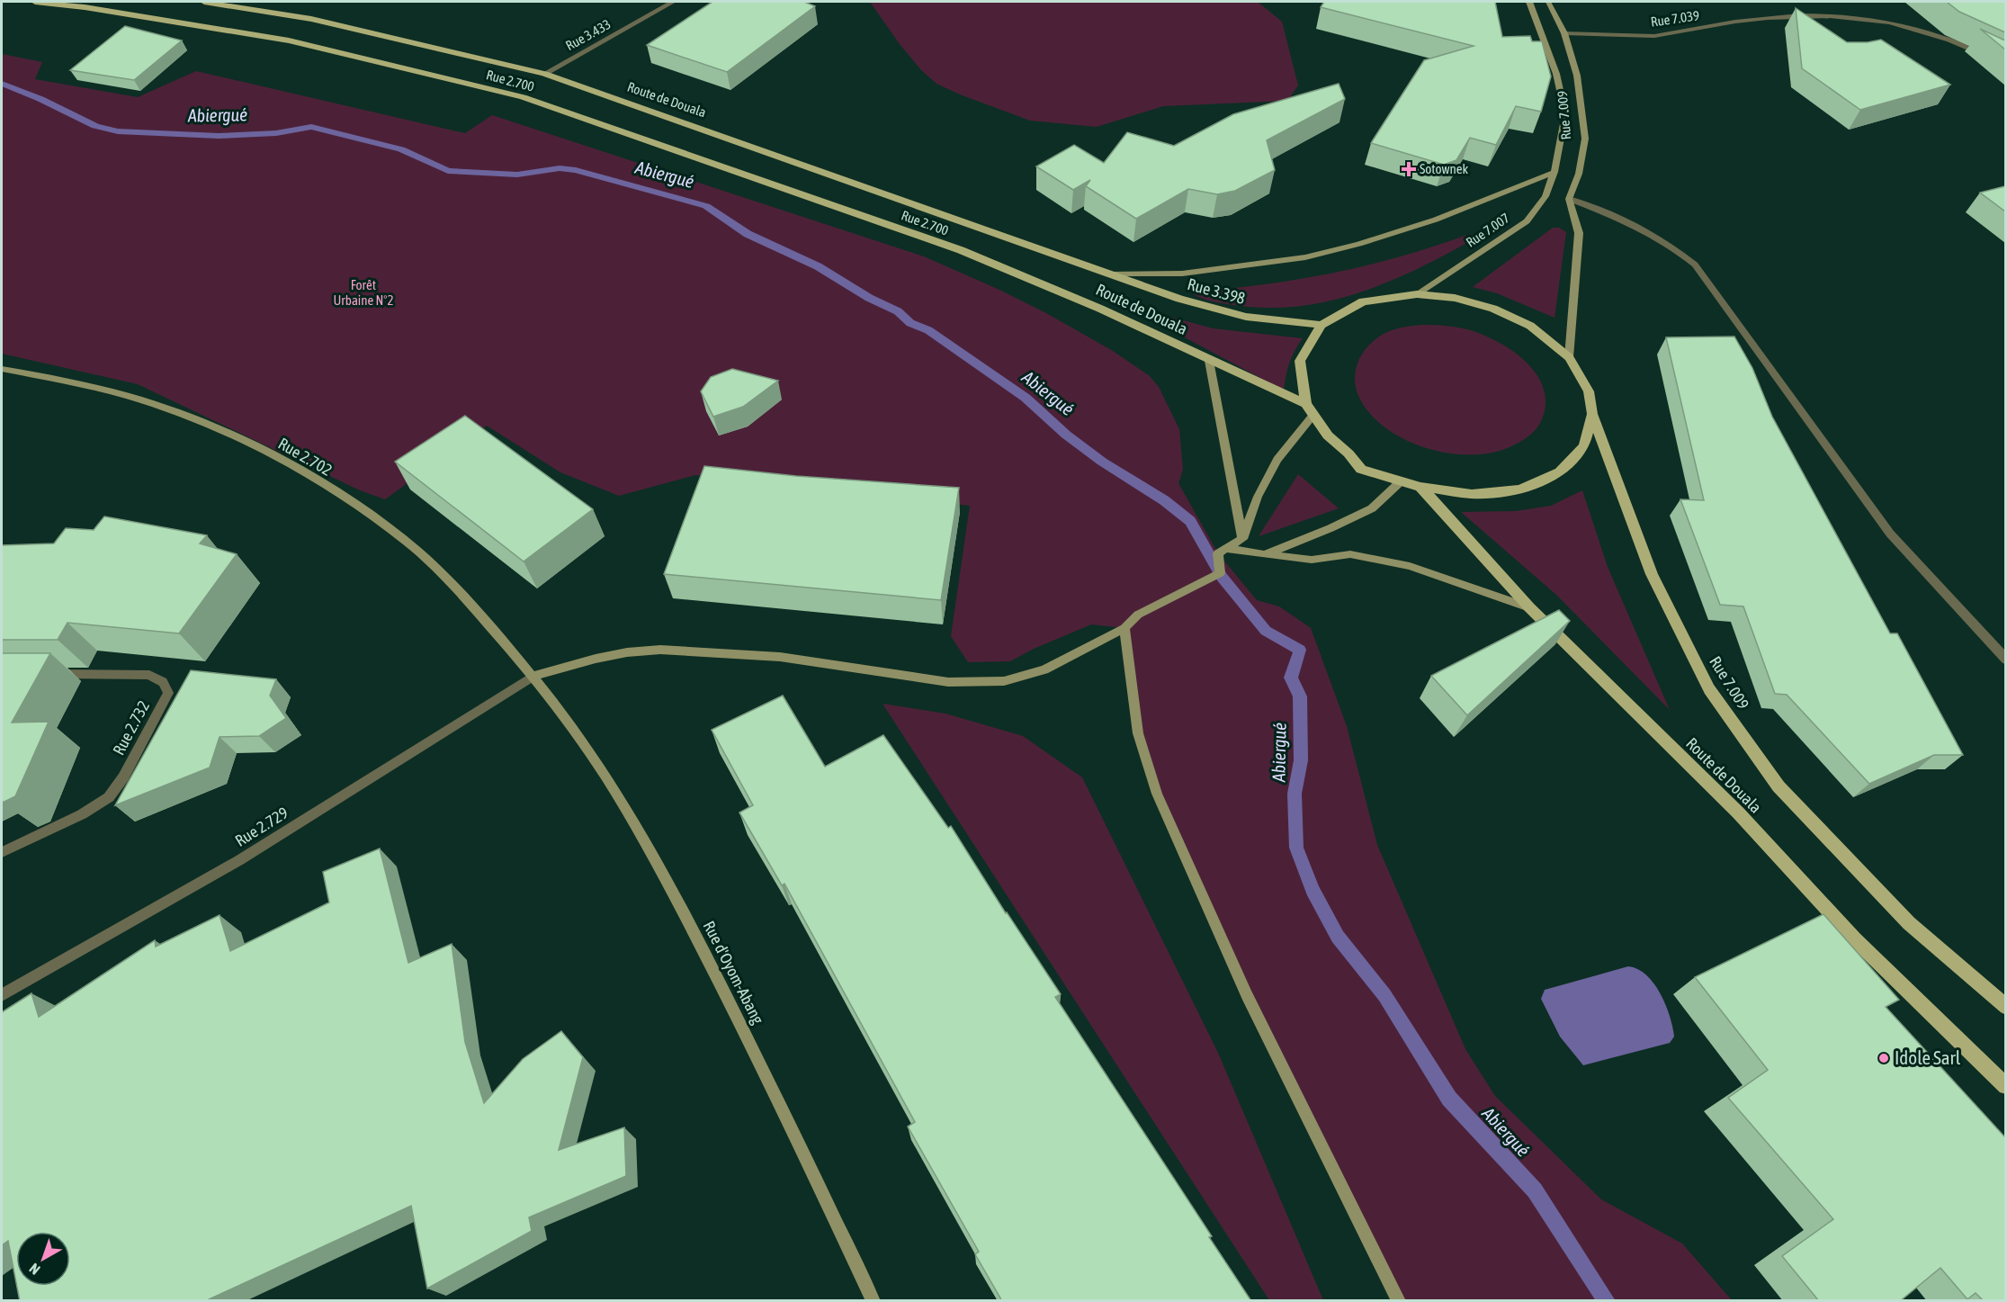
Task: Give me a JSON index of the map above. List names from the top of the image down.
{
  "streets": {
    "main road": [
      "Rue 2.700",
      "Route de Douala",
      "Rue 7.009",
      "Rue 7.007",
      "Rue 3.398",
      "Rue 2.702",
      "Rue d'Oyom-Abang"
    ],
    "street": [
      "Rue 7.039",
      "Rue 3.433",
      "Rue 2.732",
      "Rue 2.729"
    ]
  },
  "crossings": [
    ["Rue 7.039", "Rue 7.009"],
    ["Rue 3.433", "Route de Douala"],
    ["Rue 2.700", "Route de Douala"],
    ["Route de Douala", "Rue 7.009"],
    ["Route de Douala", "Rue 7.007"],
    ["Route de Douala", "Rue 3.398"],
    ["Rue 7.009", "Rue 7.007"],
    ["Rue 2.702", "Rue 2.729"],
    ["Rue 2.702", "Rue d'Oyom-Abang"],
    ["Rue 2.729", "Rue d'Oyom-Abang"]
  ],
  "water": ["Abiergué"],
  "parks": ["Forêt Urbaine N°2"],
  "places": {
    "health": ["Sotownek"],
    "other": ["Idole Sarl"]
  },
  "north": "bottom left"
}
